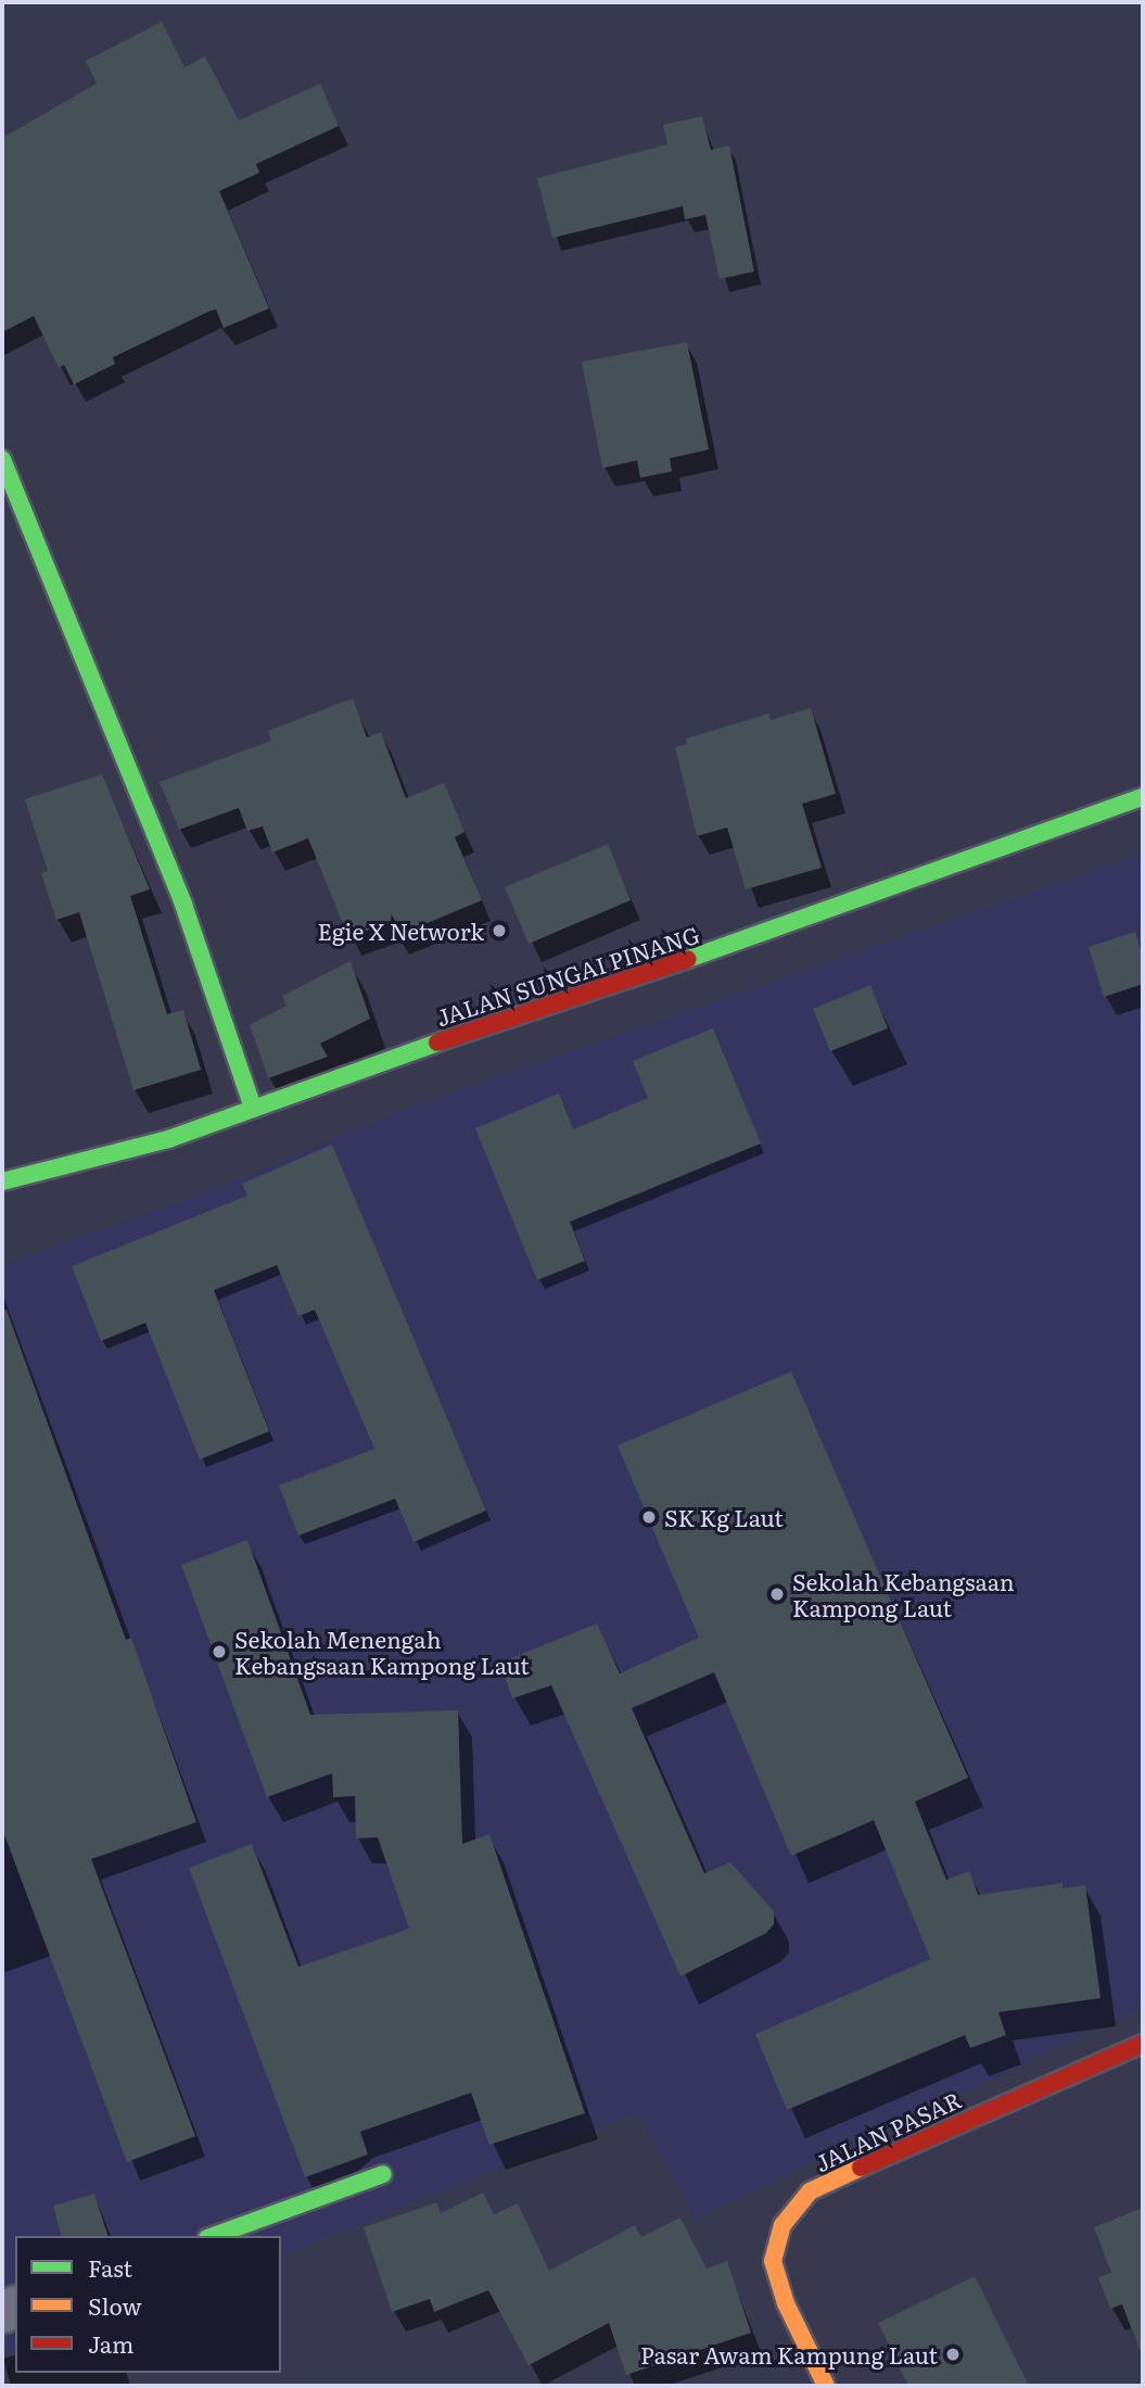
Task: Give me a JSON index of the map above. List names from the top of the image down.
{
  "streets": {
    "street": ["JALAN SUNGAI PINANG", "JALAN PASAR"]
  },
  "places": [
    "Egie X Network",
    "SK Kg Laut",
    "Sekolah Kebangsaan Kampong Laut",
    "Sekolah Menengah Kebangsaan Kampong Laut",
    "Pasar Awam Kampung Laut"
  ],
  "legend": ["Fast", "Slow", "Jam"]
}
